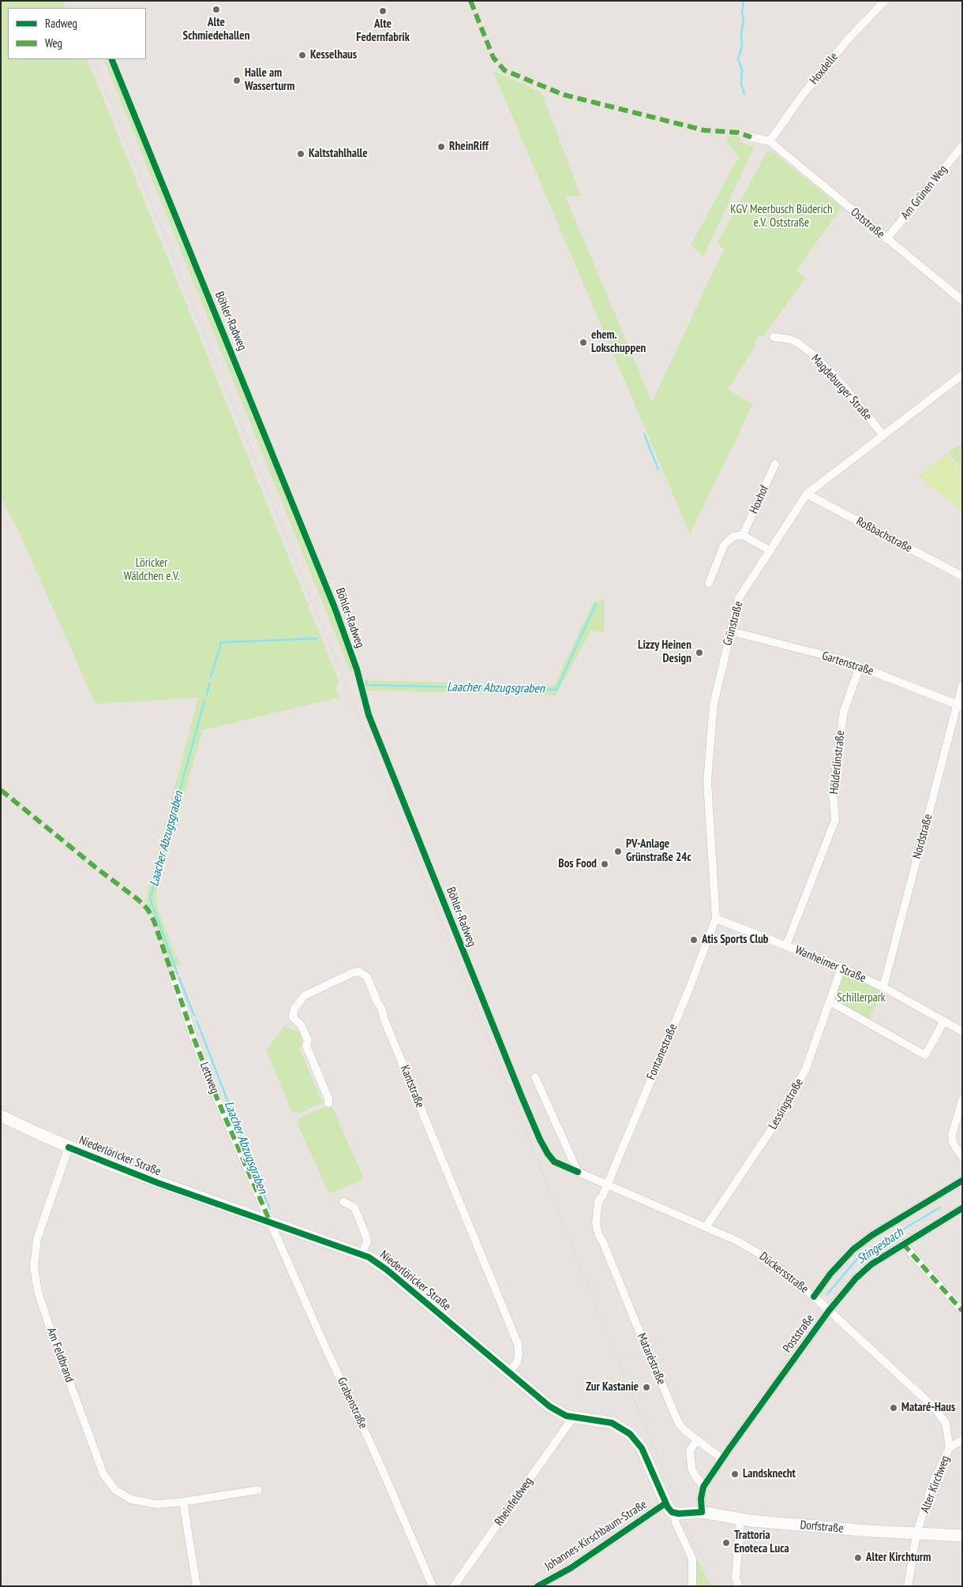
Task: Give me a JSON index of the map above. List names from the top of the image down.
{
  "streets": {
    "main road": ["Niederlöricker Straße", "Dorfstraße"],
    "street": [
      "Hoxdelle",
      "Am Grünen Weg",
      "Oststraße",
      "Magdeburger Straße",
      "Hoxhof",
      "Roßbachstraße",
      "Grünstraße",
      "Gartenstraße",
      "Hölderlinstraße",
      "Nordstraße",
      "Wanheimer Straße",
      "Fontanestraße",
      "Lettweg",
      "Kantstraße",
      "Lessingstraße",
      "Dückersstraße",
      "Poststraße",
      "Am Feldbrand",
      "Mataréstraße",
      "Grabenstraße",
      "Alter Kirchweg",
      "Rheinfeldweg",
      "Johannes-Kirschbaum-Straße"
    ],
    "cycle path": ["Böhler-Radweg"]
  },
  "crossings": [
    ["Hoxdelle", "Oststraße"],
    ["Am Grünen Weg", "Oststraße"],
    ["Magdeburger Straße", "Grünstraße"],
    ["Roßbachstraße", "Grünstraße"],
    ["Grünstraße", "Gartenstraße"],
    ["Grünstraße", "Wanheimer Straße"],
    ["Grünstraße", "Fontanestraße"],
    ["Gartenstraße", "Hölderlinstraße"],
    ["Gartenstraße", "Nordstraße"],
    ["Hölderlinstraße", "Wanheimer Straße"],
    ["Nordstraße", "Wanheimer Straße"],
    ["Wanheimer Straße", "Fontanestraße"],
    ["Wanheimer Straße", "Lessingstraße"],
    ["Fontanestraße", "Dückersstraße"],
    ["Fontanestraße", "Mataréstraße"],
    ["Lettweg", "Niederlöricker Straße"],
    ["Lettweg", "Grabenstraße"],
    ["Kantstraße", "Niederlöricker Straße"],
    ["Lessingstraße", "Dückersstraße"],
    ["Niederlöricker Straße", "Am Feldbrand"],
    ["Niederlöricker Straße", "Grabenstraße"],
    ["Niederlöricker Straße", "Rheinfeldweg"],
    ["Niederlöricker Straße", "Dorfstraße"],
    ["Niederlöricker Straße", "Johannes-Kirschbaum-Straße"],
    ["Dückersstraße", "Poststraße"],
    ["Dückersstraße", "Mataréstraße"],
    ["Dückersstraße", "Alter Kirchweg"],
    ["Poststraße", "Mataréstraße"],
    ["Poststraße", "Dorfstraße"],
    ["Alter Kirchweg", "Dorfstraße"]
  ],
  "water": ["Laacher Abzugsgraben", "Stingesbach"],
  "parks": ["KGV Meerbusch Büderich e.V. Oststraße", "Löricker Wäldchen e.V.", "Schillerpark"],
  "places": [
    "Alte Schmiedehallen",
    "Alte Federnfabrik",
    "Kesselhaus",
    "Halle am Wasserturm",
    "RheinRiff",
    "Kaltstahlhalle",
    "ehem. Lokschuppen",
    "Lizzy Heinen Design",
    "PV-Anlage Grünstraße 24c",
    "Bos Food",
    "Atis Sports Club",
    "Zur Kastanie",
    "Mataré-Haus",
    "Landsknecht",
    "Trattoria Enoteca Luca",
    "Alter Kirchturm"
  ],
  "legend": ["Radweg", "Weg"]
}
